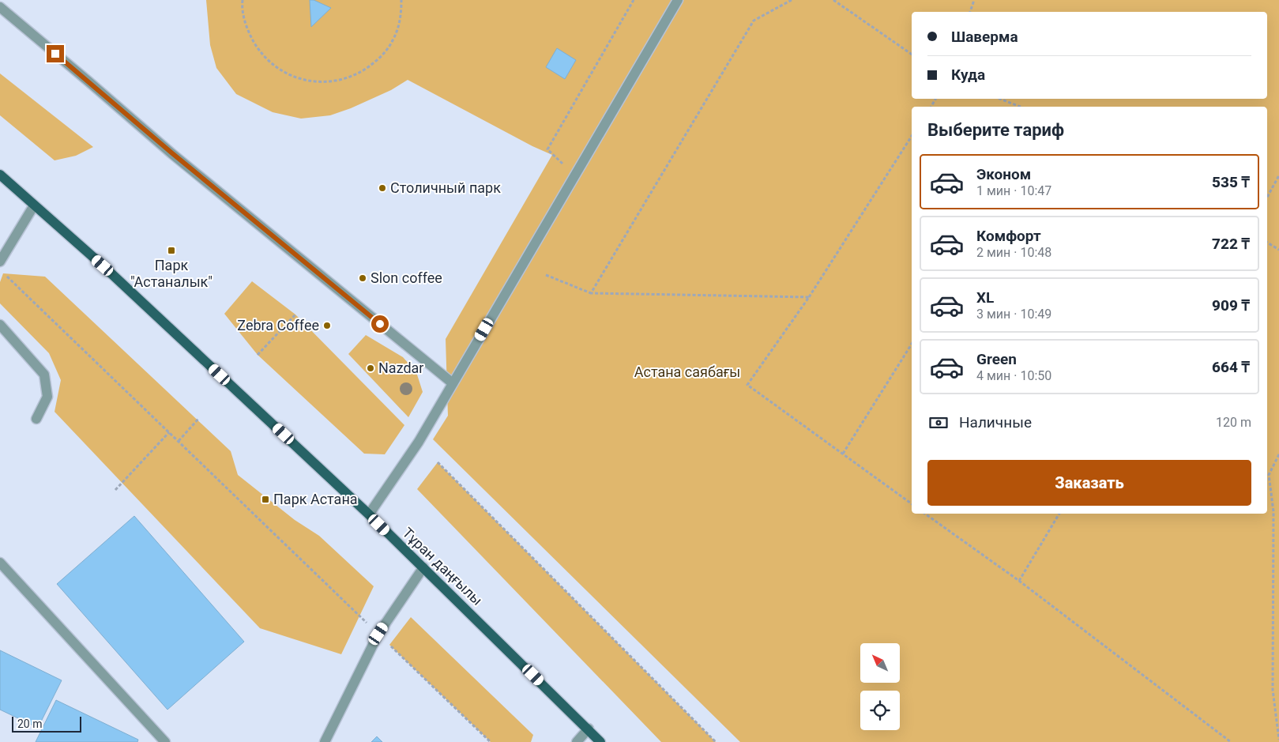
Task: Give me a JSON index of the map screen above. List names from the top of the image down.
{
  "streets": {
    "main road": ["Тұран даңғылы"]
  },
  "parks": ["Астана саябағы"],
  "places": {
    "other": [
      "Столичный парк",
      "Slon coffee",
      "Zebra Coffee",
      "Nazdar"
    ],
    "transit": ["Парк \"Астаналык\"", "Парк Астана"]
  },
  "scale_bar": "20 m",
  "north": "top left",
  "page": {
    "banner": ["Шаверма", "Куда"],
    "heading": "Выберите тариф",
    "list": [
      {
        "name": "Эконом",
        "note": "1 мин · 10:47",
        "value": "535 ₸"
      },
      {
        "name": "Комфорт",
        "note": "2 мин · 10:48",
        "value": "722 ₸"
      },
      {
        "name": "XL",
        "note": "3 мин · 10:49",
        "value": "909 ₸"
      },
      {
        "name": "Green",
        "note": "4 мин · 10:50",
        "value": "664 ₸"
      }
    ],
    "pay": ["Наличные", "120 m"],
    "buttons": "Заказать",
    "scale": "20 m"
  }
}
